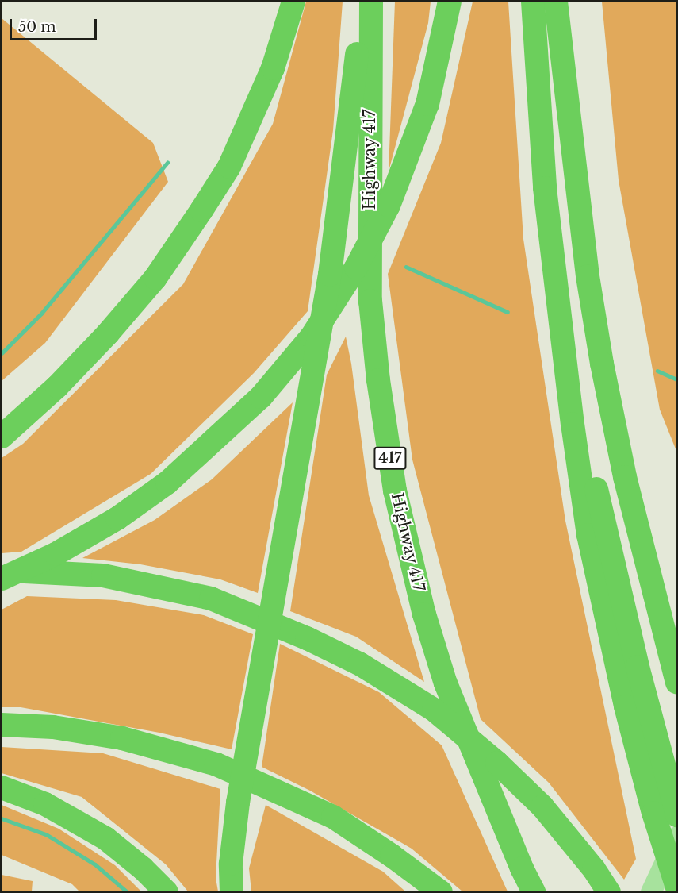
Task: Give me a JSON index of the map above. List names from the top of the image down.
{
  "streets": {
    "highway": ["Highway 417", "417"]
  },
  "scale_bar": "50 m"
}
